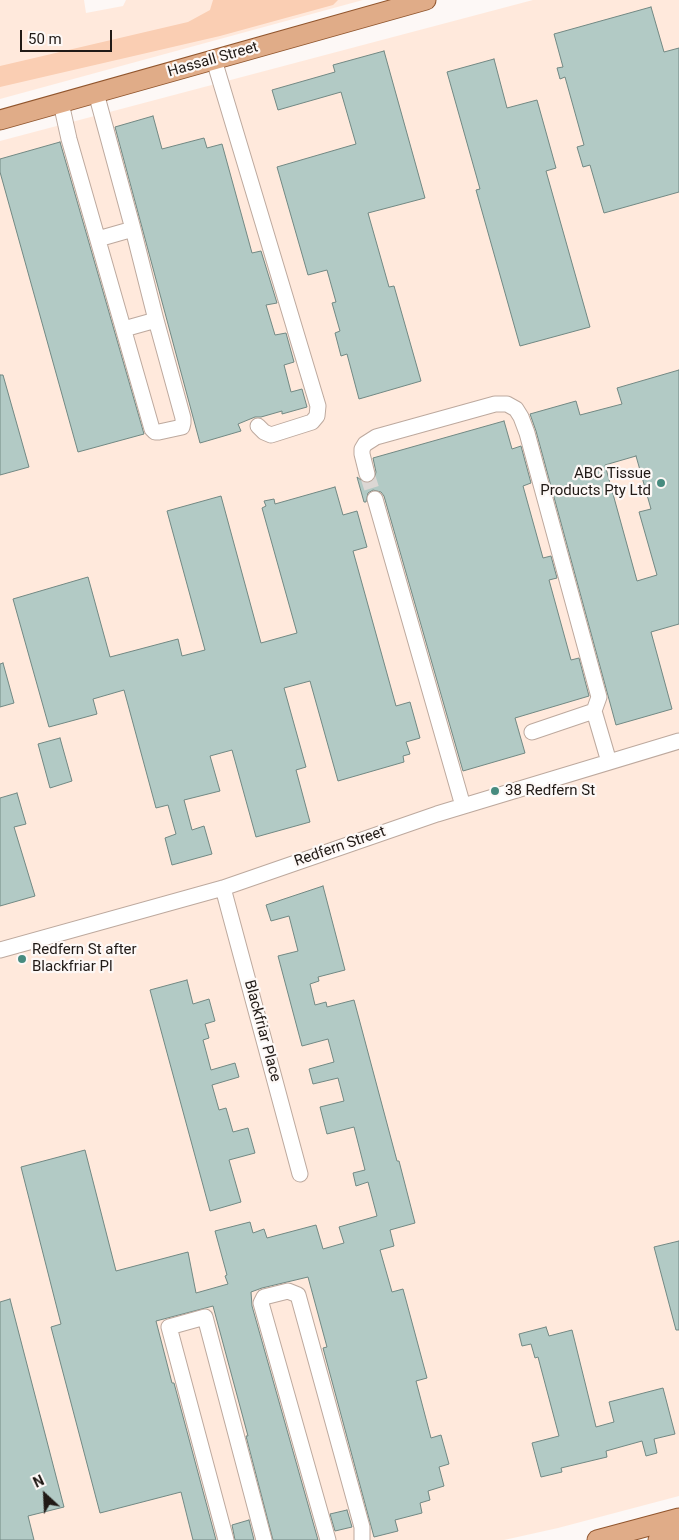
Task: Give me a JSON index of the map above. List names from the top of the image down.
{
  "streets": {
    "main road": ["Hassall Street"],
    "street": ["Redfern Street", "Blackfriar Place"]
  },
  "crossings": [
    ["Redfern Street", "Blackfriar Place"]
  ],
  "places": ["ABC Tissue Products Pty Ltd", "38 Redfern St", "Redfern St after Blackfriar Pl"],
  "scale_bar": "50 m",
  "north": "top left"
}
